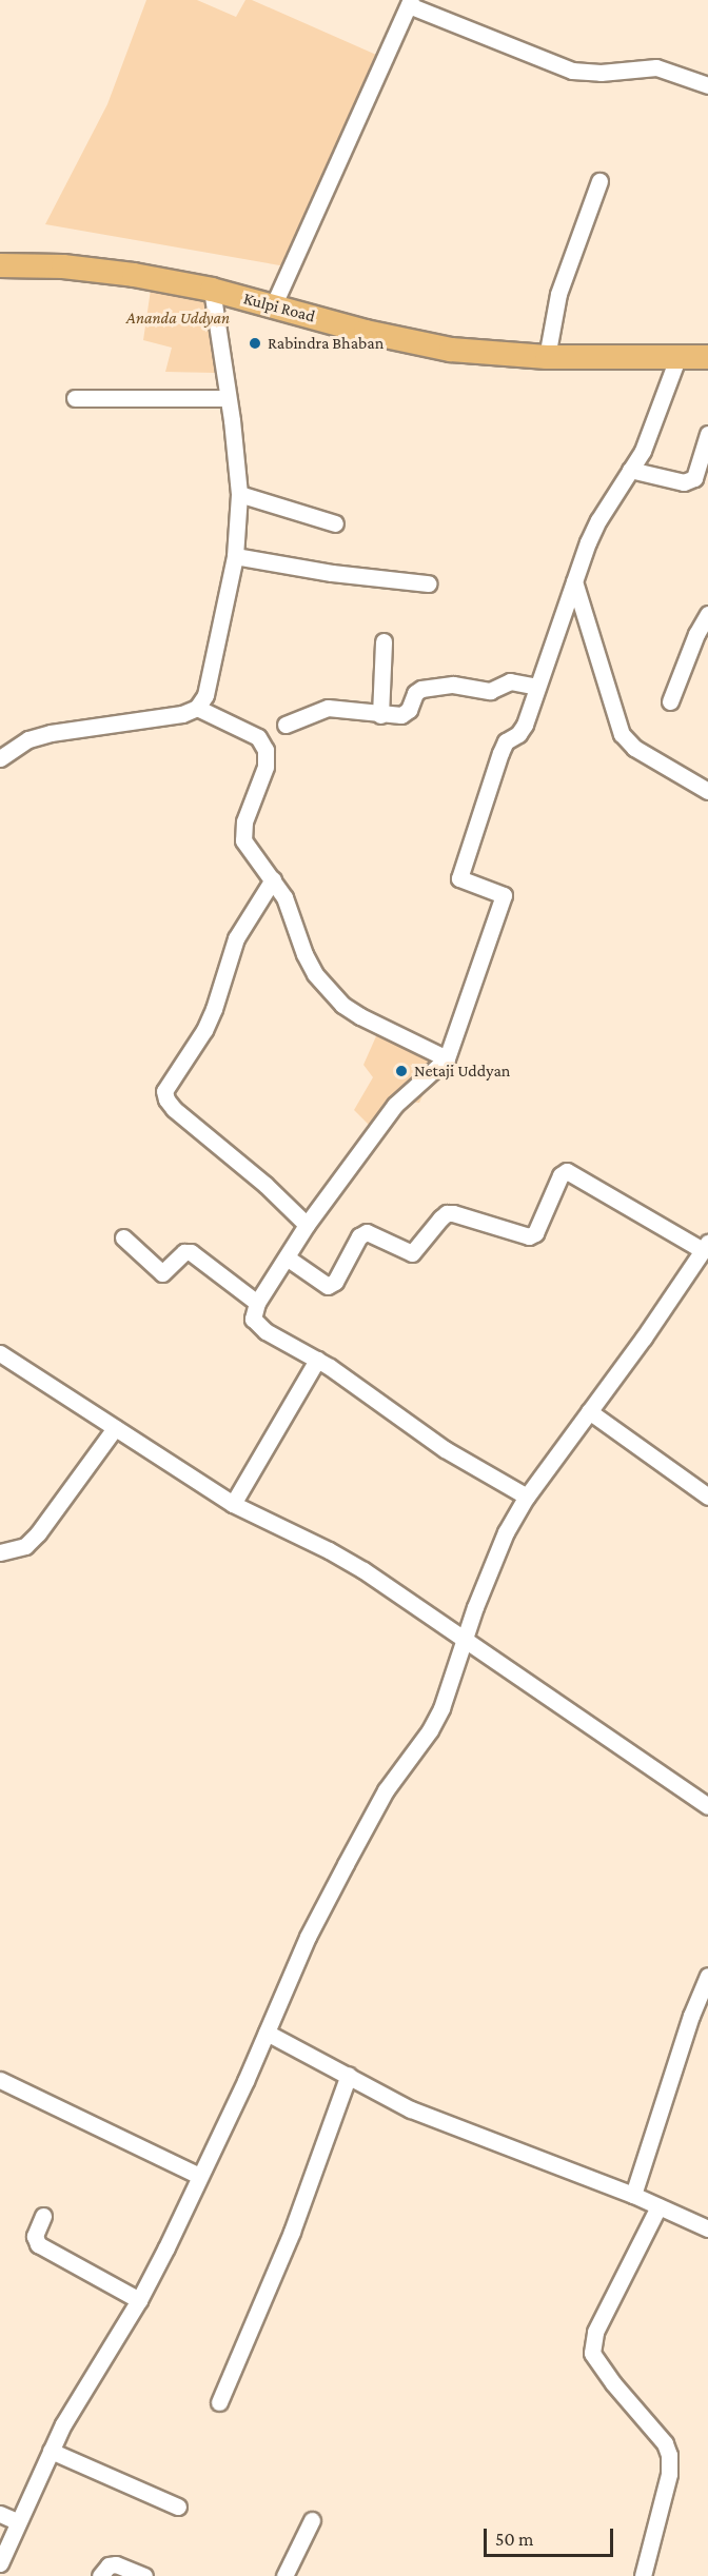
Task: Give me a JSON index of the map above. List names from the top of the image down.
{
  "streets": {
    "main road": ["Kulpi Road"]
  },
  "parks": ["Ananda Uddyan"],
  "places": ["Rabindra Bhaban", "Netaji Uddyan"],
  "scale_bar": "50 m"
}
